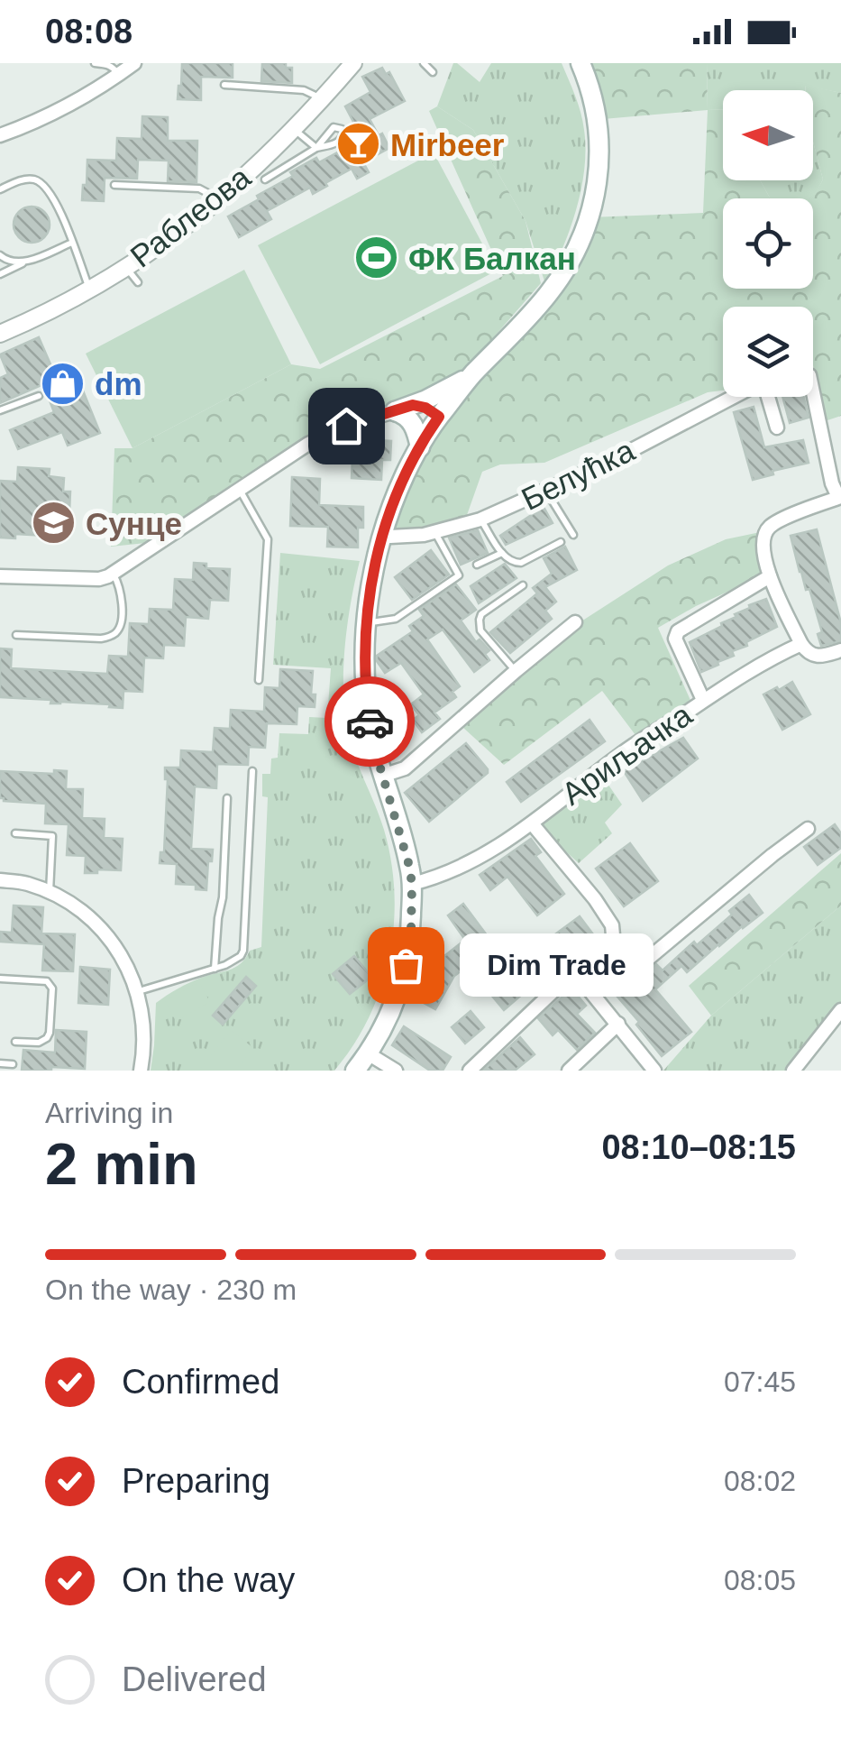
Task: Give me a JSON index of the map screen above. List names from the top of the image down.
{
  "streets": {
    "street": ["Раблеова", "Белућка", "Ариљачка"]
  },
  "places": {
    "bar": ["Mirbeer"],
    "sports": ["ФК Балкан"],
    "shop": ["dm"],
    "school or university": ["Сунце"],
    "other": ["Dim Trade"]
  },
  "north": "left",
  "page": {
    "status": "08:08",
    "bubble": "Dim Trade",
    "heading": ["2 min", "Arriving in", "08:10–08:15"],
    "bar": "On the way · 230 m",
    "list": [
      ["Confirmed", "07:45"],
      ["Preparing", "08:02"],
      ["On the way", "08:05"],
      "Delivered"
    ]
  }
}
